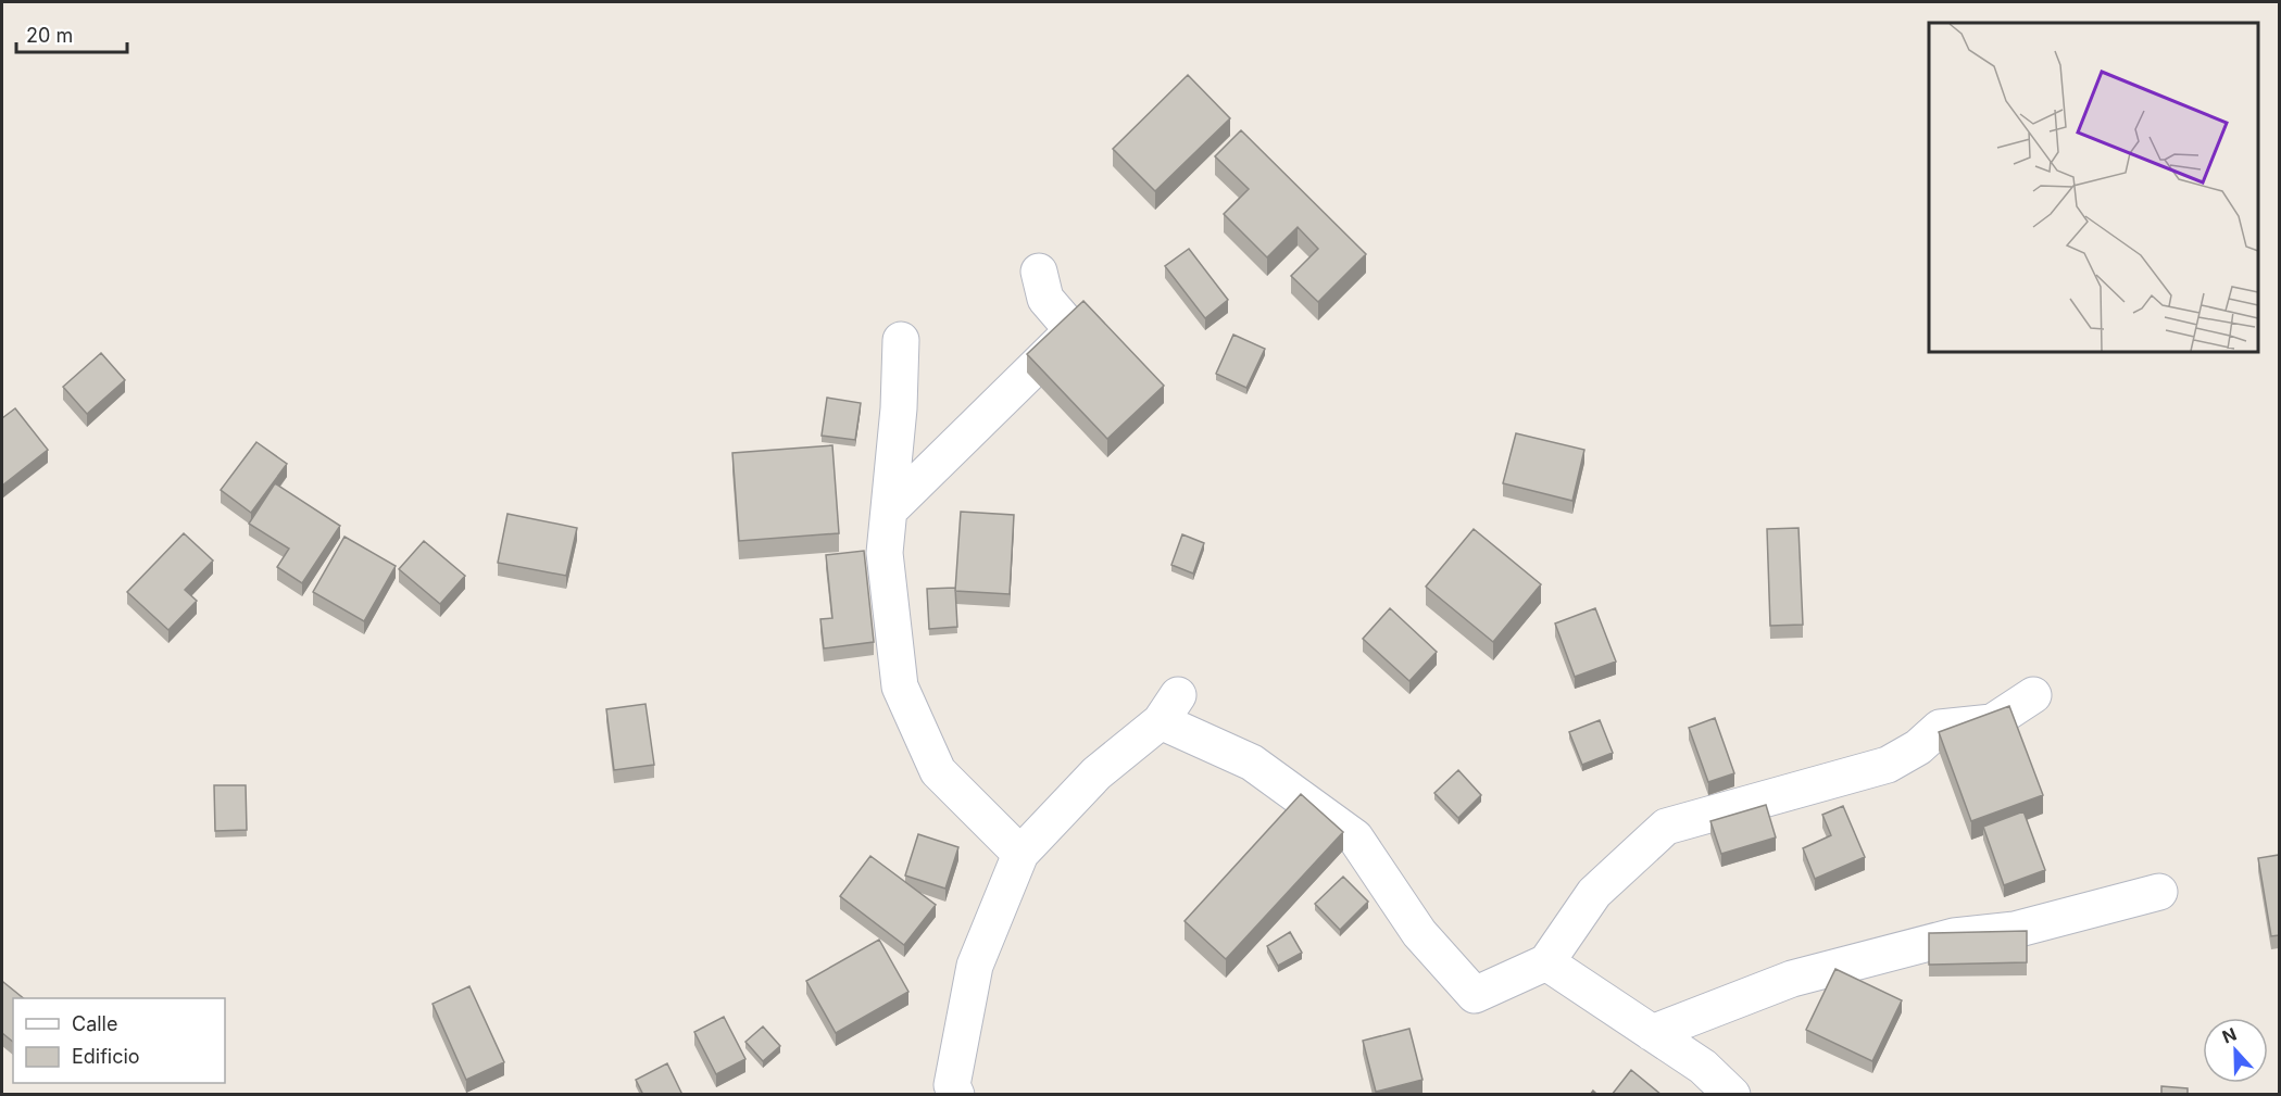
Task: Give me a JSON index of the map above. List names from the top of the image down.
{
  "legend": ["Calle", "Edificio"],
  "scale_bar": "20 m",
  "north": "top"
}
